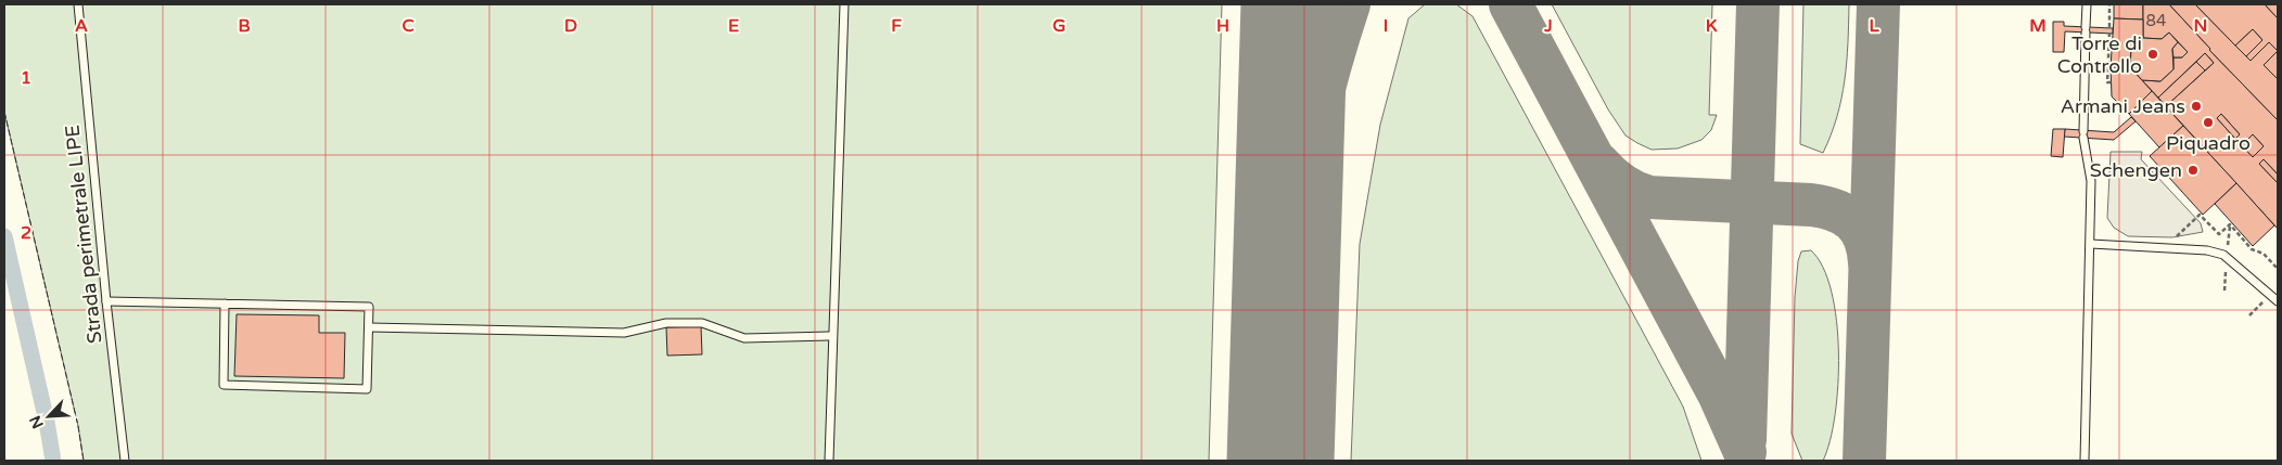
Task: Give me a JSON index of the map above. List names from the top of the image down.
{
  "streets": {
    "lane": ["Strada perimetrale LIPE"]
  },
  "places": [
    "Torre di Controllo",
    "Armani Jeans",
    "Piquadro",
    "Schengen"
  ],
  "house_numbers": ["84"],
  "north": "bottom left",
  "grid": {
    "columns": [
      "A",
      "B",
      "C",
      "D",
      "E",
      "F",
      "G",
      "H",
      "I",
      "J",
      "K",
      "L",
      "M",
      "N"
    ],
    "rows": ["1", "2"]
  }
}
